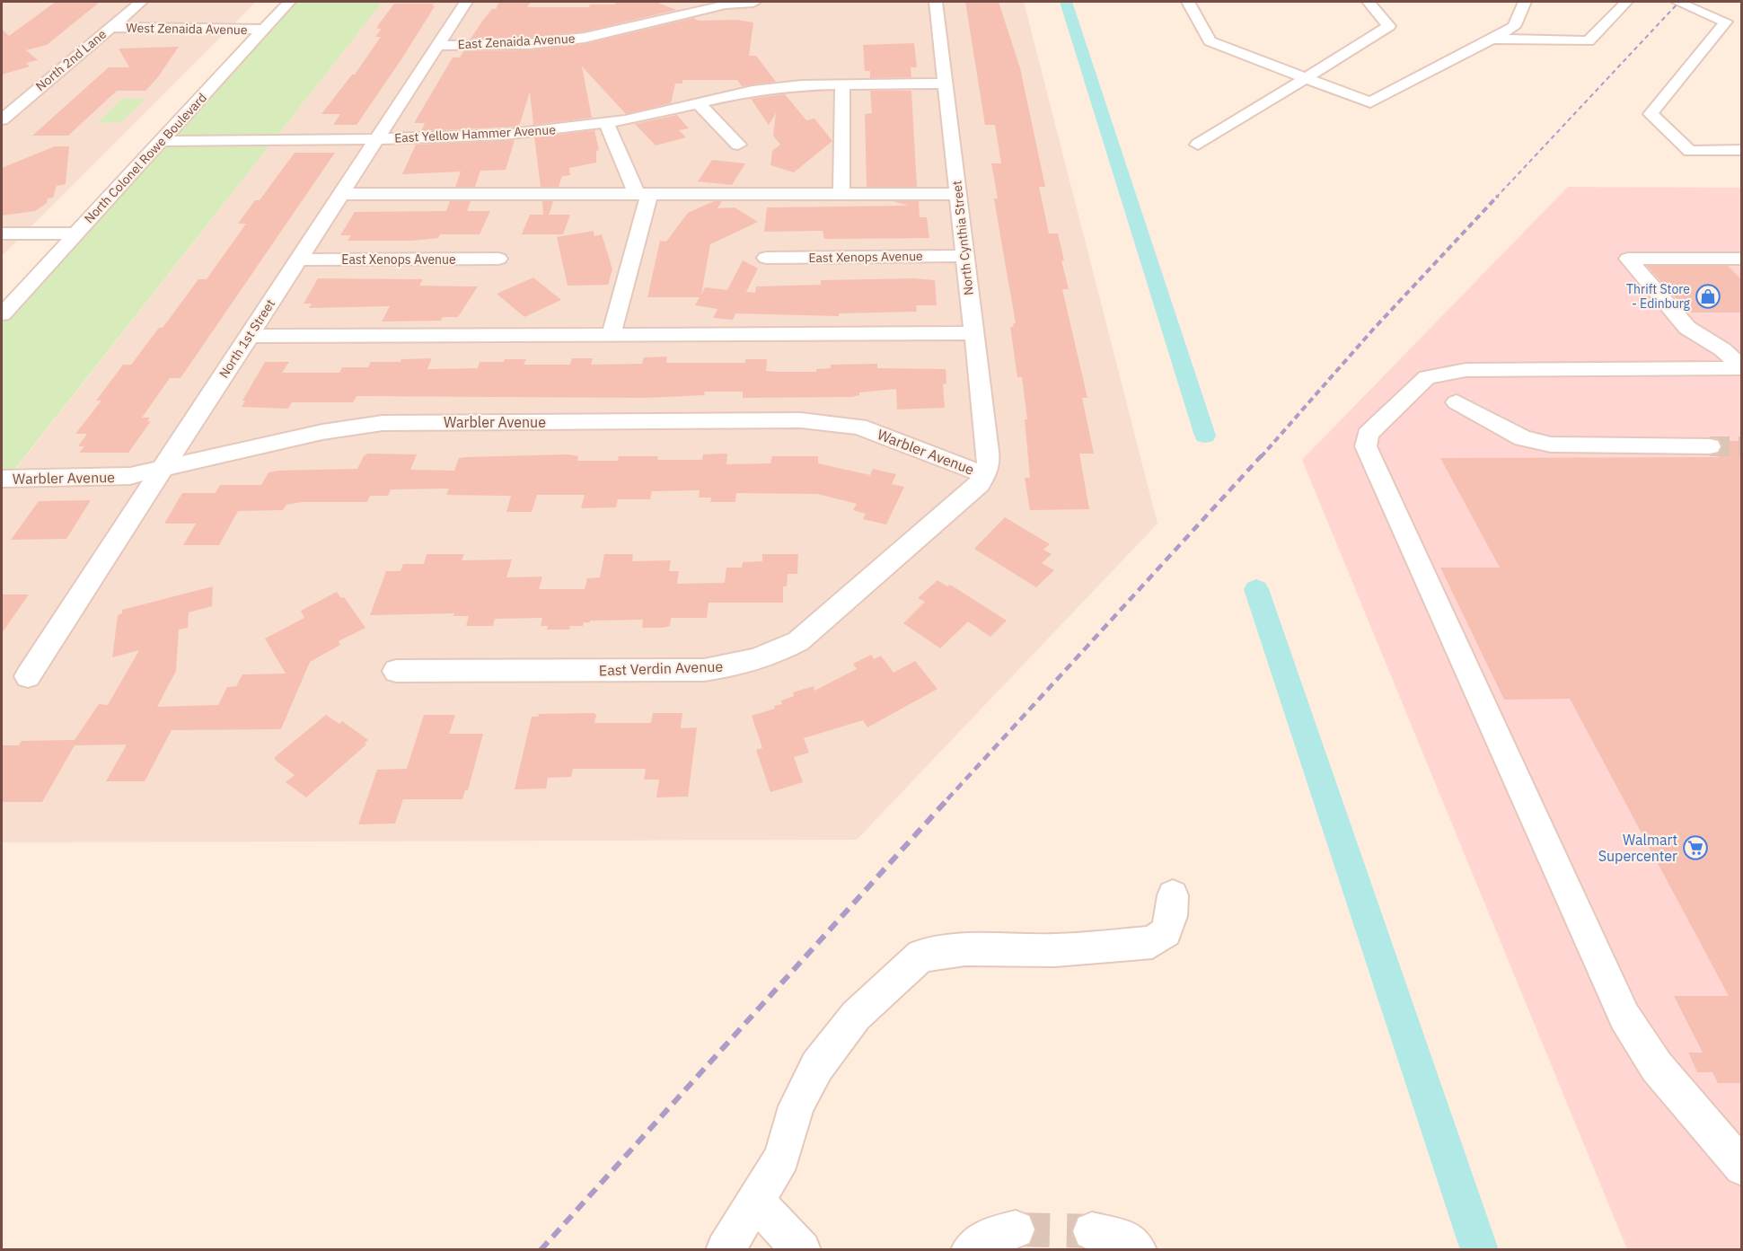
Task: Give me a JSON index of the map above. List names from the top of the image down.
{
  "streets": {
    "street": [
      "West Zenaida Avenue",
      "East Zenaida Avenue",
      "North 2nd Lane",
      "East Yellow Hammer Avenue",
      "North Colonel Rowe Boulevard",
      "North Cynthia Street",
      "East Xenops Avenue",
      "North 1st Street",
      "Warbler Avenue",
      "East Verdin Avenue"
    ]
  },
  "crossings": [
    ["West Zenaida Avenue", "North 2nd Lane"],
    ["West Zenaida Avenue", "North Colonel Rowe Boulevard"],
    ["East Zenaida Avenue", "North 1st Street"],
    ["East Yellow Hammer Avenue", "North Colonel Rowe Boulevard"],
    ["East Yellow Hammer Avenue", "North Cynthia Street"],
    ["East Yellow Hammer Avenue", "North 1st Street"],
    ["North Cynthia Street", "East Xenops Avenue"],
    ["North Cynthia Street", "Warbler Avenue"],
    ["North Cynthia Street", "East Verdin Avenue"],
    ["East Xenops Avenue", "North 1st Street"],
    ["North 1st Street", "Warbler Avenue"],
    ["Warbler Avenue", "East Verdin Avenue"]
  ],
  "places": {
    "shop": ["Thrift Store - Edinburg"],
    "supermarket": ["Walmart Supercenter"]
  }
}
